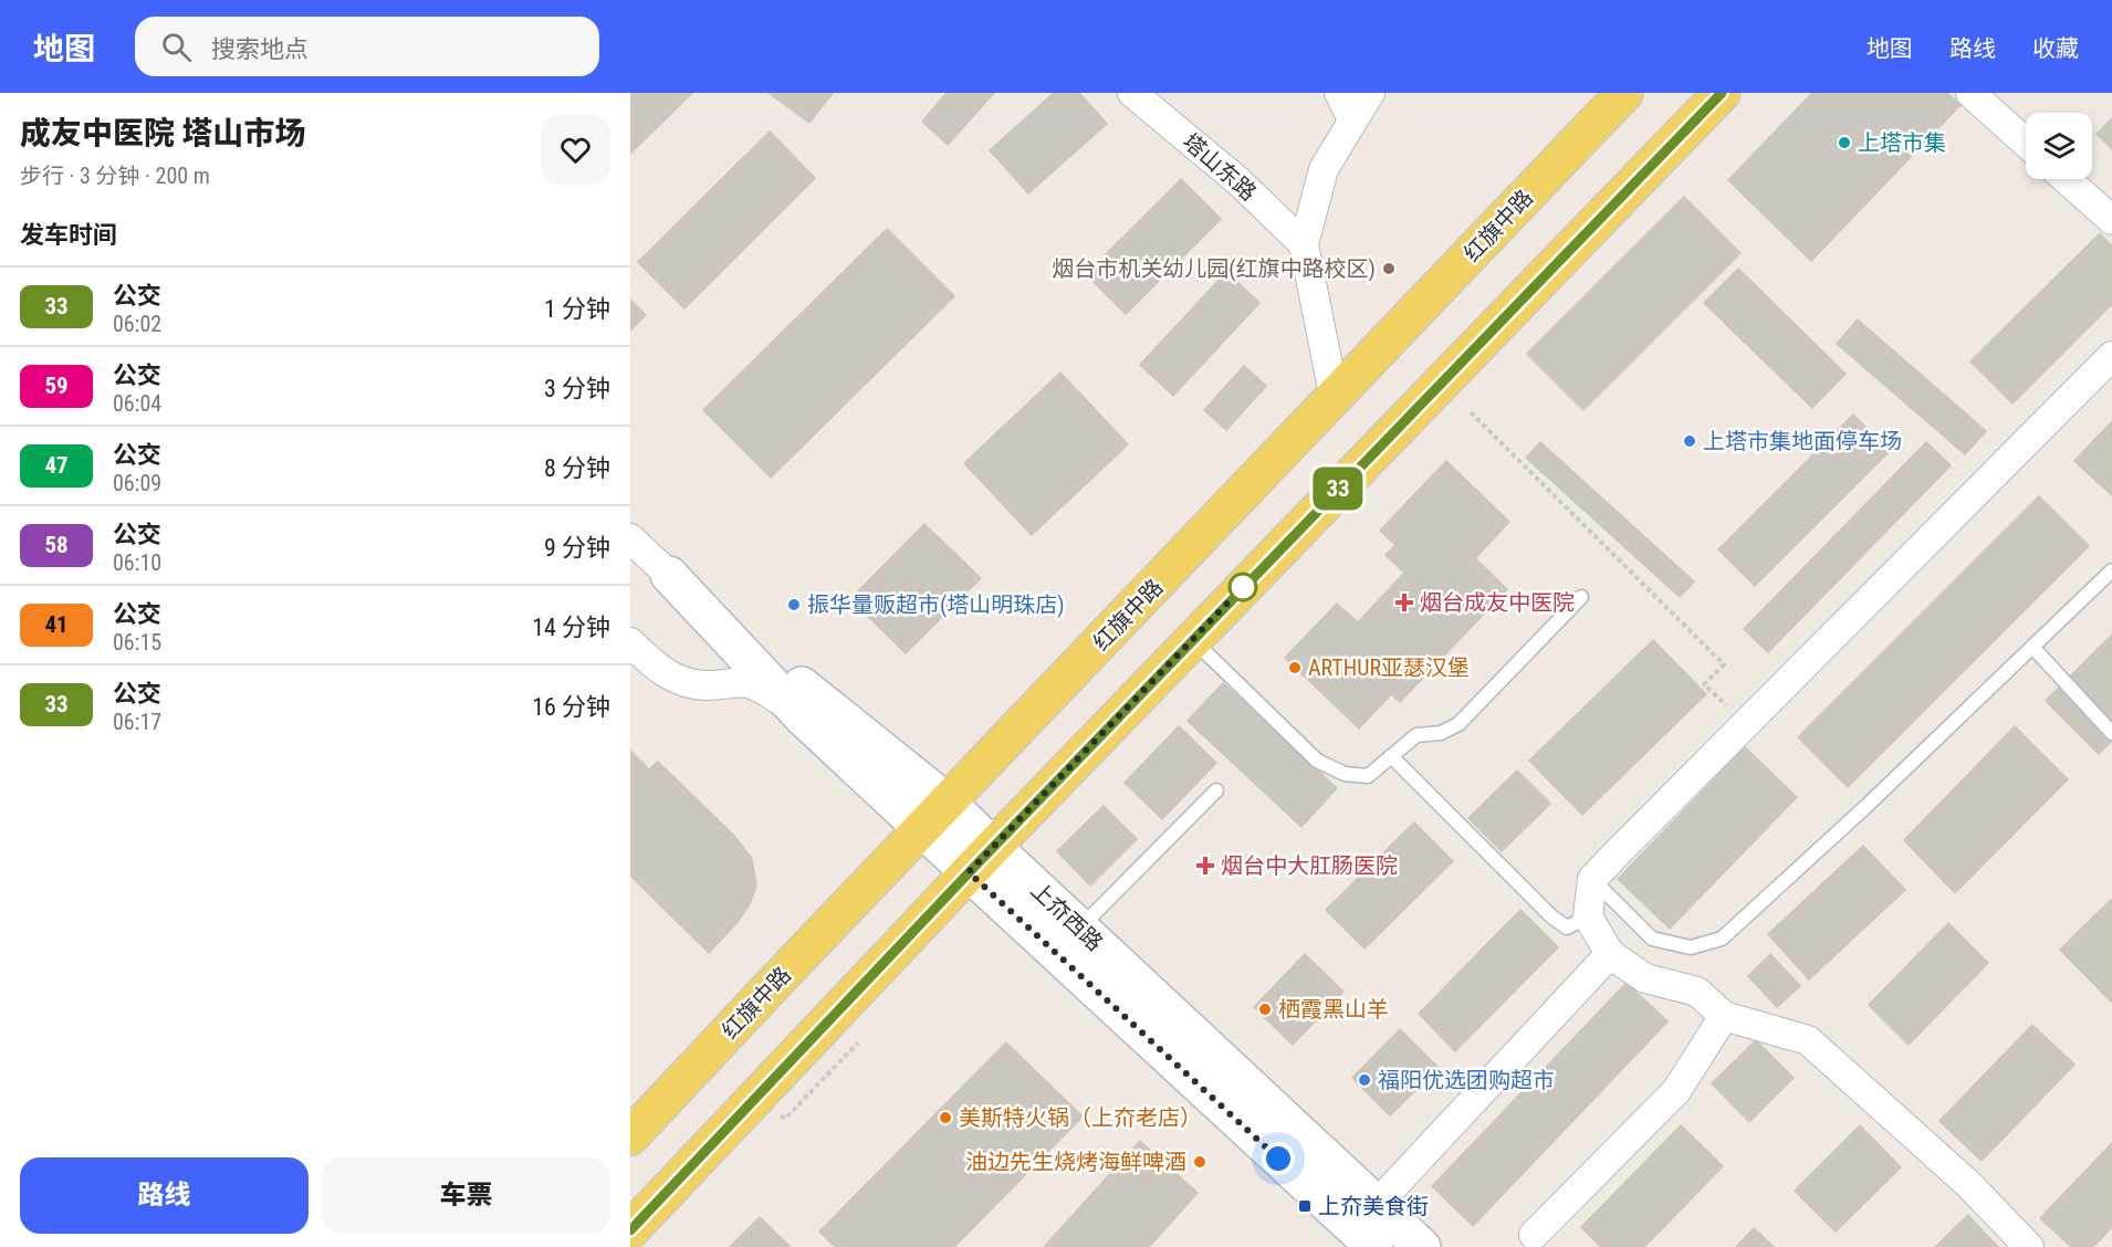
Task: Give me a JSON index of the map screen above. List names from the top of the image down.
{
  "streets": {
    "main road": ["红旗中路"],
    "street": ["塔山东路", "上夼西路"]
  },
  "crossings": [
    ["红旗中路", "上夼西路"]
  ],
  "places": {
    "other": [
      "上塔市集",
      "烟台市机关幼儿园(红旗中路校区)",
      "上塔市集地面停车场",
      "振华量贩超市(塔山明珠店)",
      "ARTHUR亚瑟汉堡",
      "栖霞黑山羊",
      "福阳优选团购超市",
      "美斯特火锅（上夼老店）",
      "油边先生烧烤海鲜啤酒"
    ],
    "health": ["烟台成友中医院", "烟台中大肛肠医院"],
    "transit": ["上夼美食街"]
  },
  "lines": ["bus line 33"],
  "page": {
    "header": "地图",
    "search": "搜索地点",
    "nav": ["地图", "路线", "收藏"],
    "heading": [
      ["成友中医院 塔山市场", "步行 · 3 分钟 · 200 m"],
      "发车时间"
    ],
    "on_map": "33",
    "list": [
      {
        "mark": "33",
        "name": "公交",
        "note": "06:02",
        "value": "1 分钟"
      },
      {
        "mark": "59",
        "name": "公交",
        "note": "06:04",
        "value": "3 分钟"
      },
      {
        "mark": "47",
        "name": "公交",
        "note": "06:09",
        "value": "8 分钟"
      },
      {
        "mark": "58",
        "name": "公交",
        "note": "06:10",
        "value": "9 分钟"
      },
      {
        "mark": "41",
        "name": "公交",
        "note": "06:15",
        "value": "14 分钟"
      },
      {
        "mark": "33",
        "name": "公交",
        "note": "06:17",
        "value": "16 分钟"
      }
    ],
    "buttons": ["路线", "车票"]
  }
}
